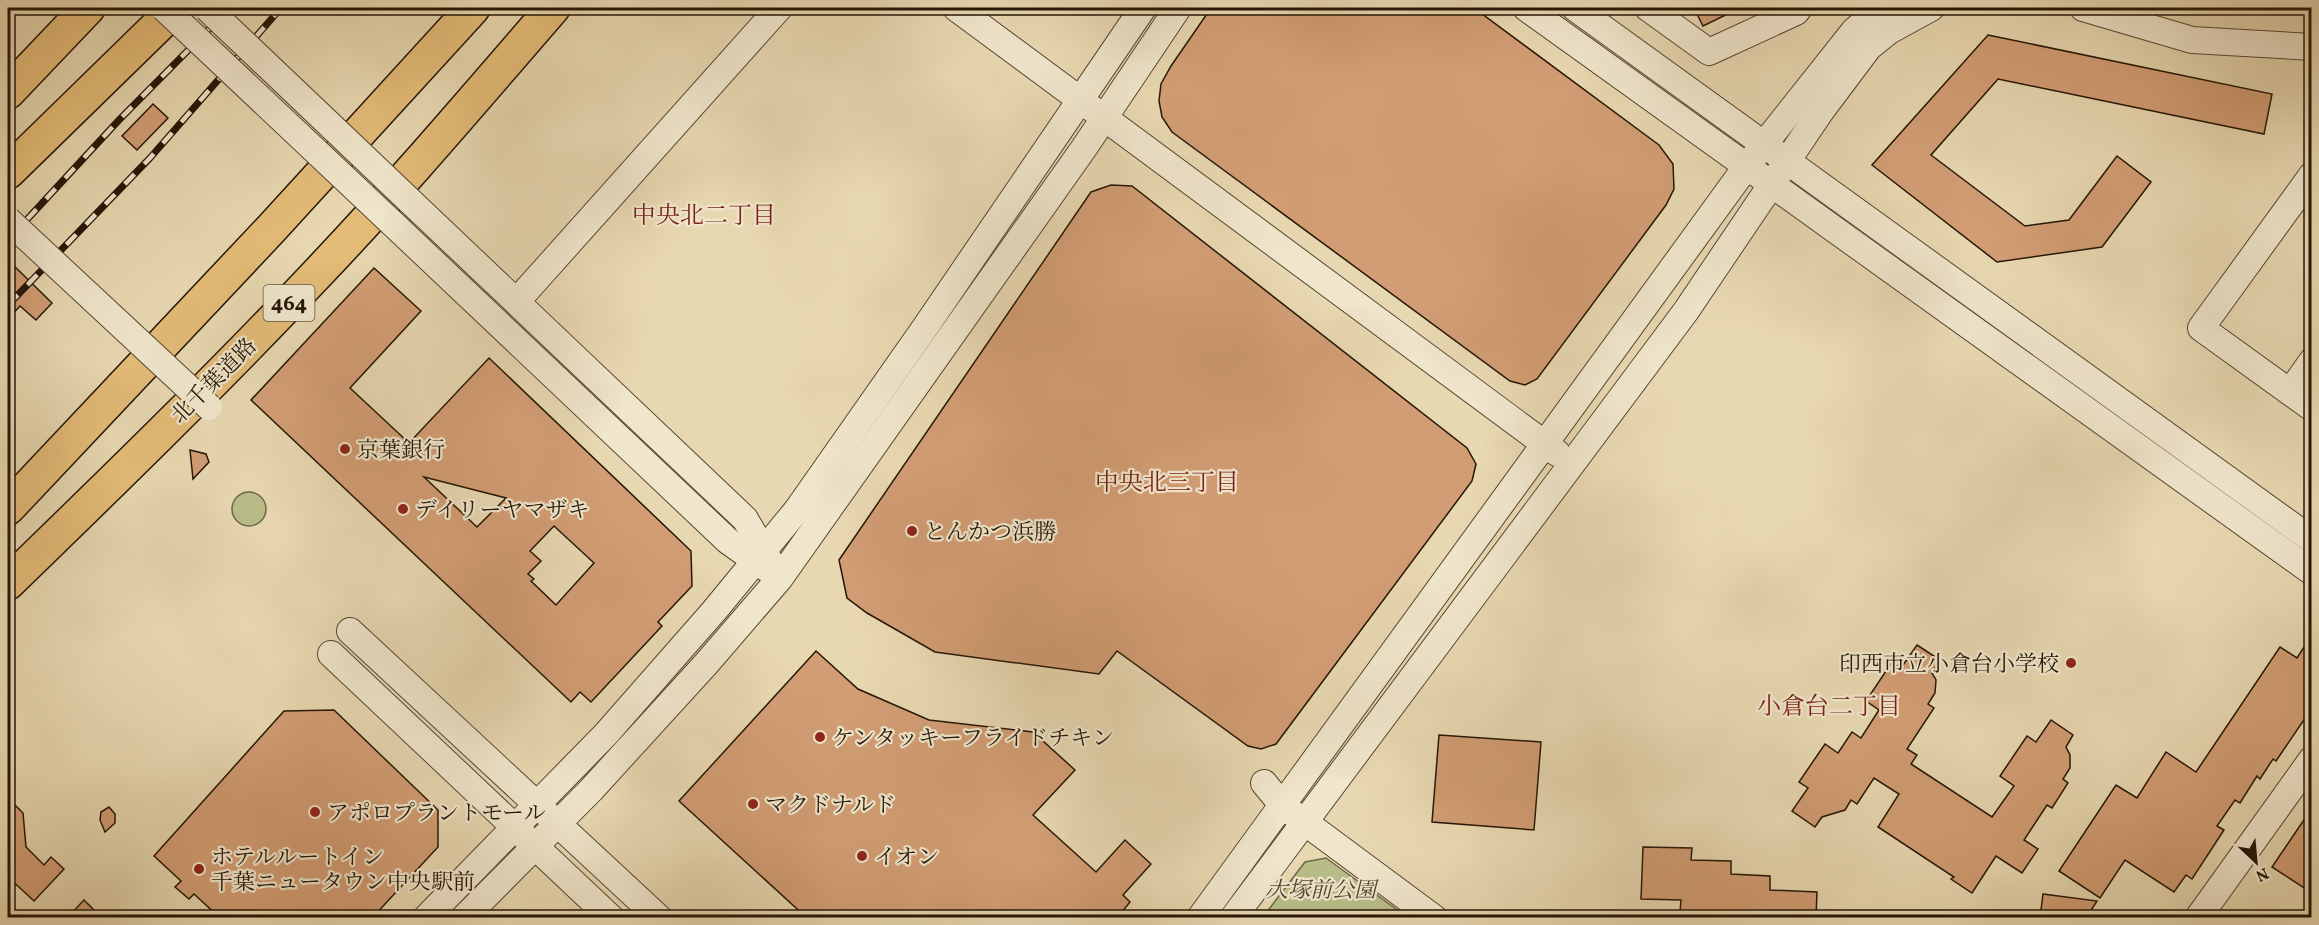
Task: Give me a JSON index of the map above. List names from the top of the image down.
{
  "streets": {
    "highway": ["464", "北千葉道路"]
  },
  "districts": ["中央北二丁目", "中央北三丁目", "小倉台二丁目"],
  "parks": ["大塚前公園"],
  "places": [
    "京葉銀行",
    "デイリーヤマザキ",
    "とんかつ浜勝",
    "印西市立小倉台小学校",
    "ケンタッキーフライドチキン",
    "マクドナルド",
    "アポロプラントモール",
    "イオン",
    "ホテルルートイン 千葉ニュータウン中央駅前"
  ],
  "north": "bottom right"
}
